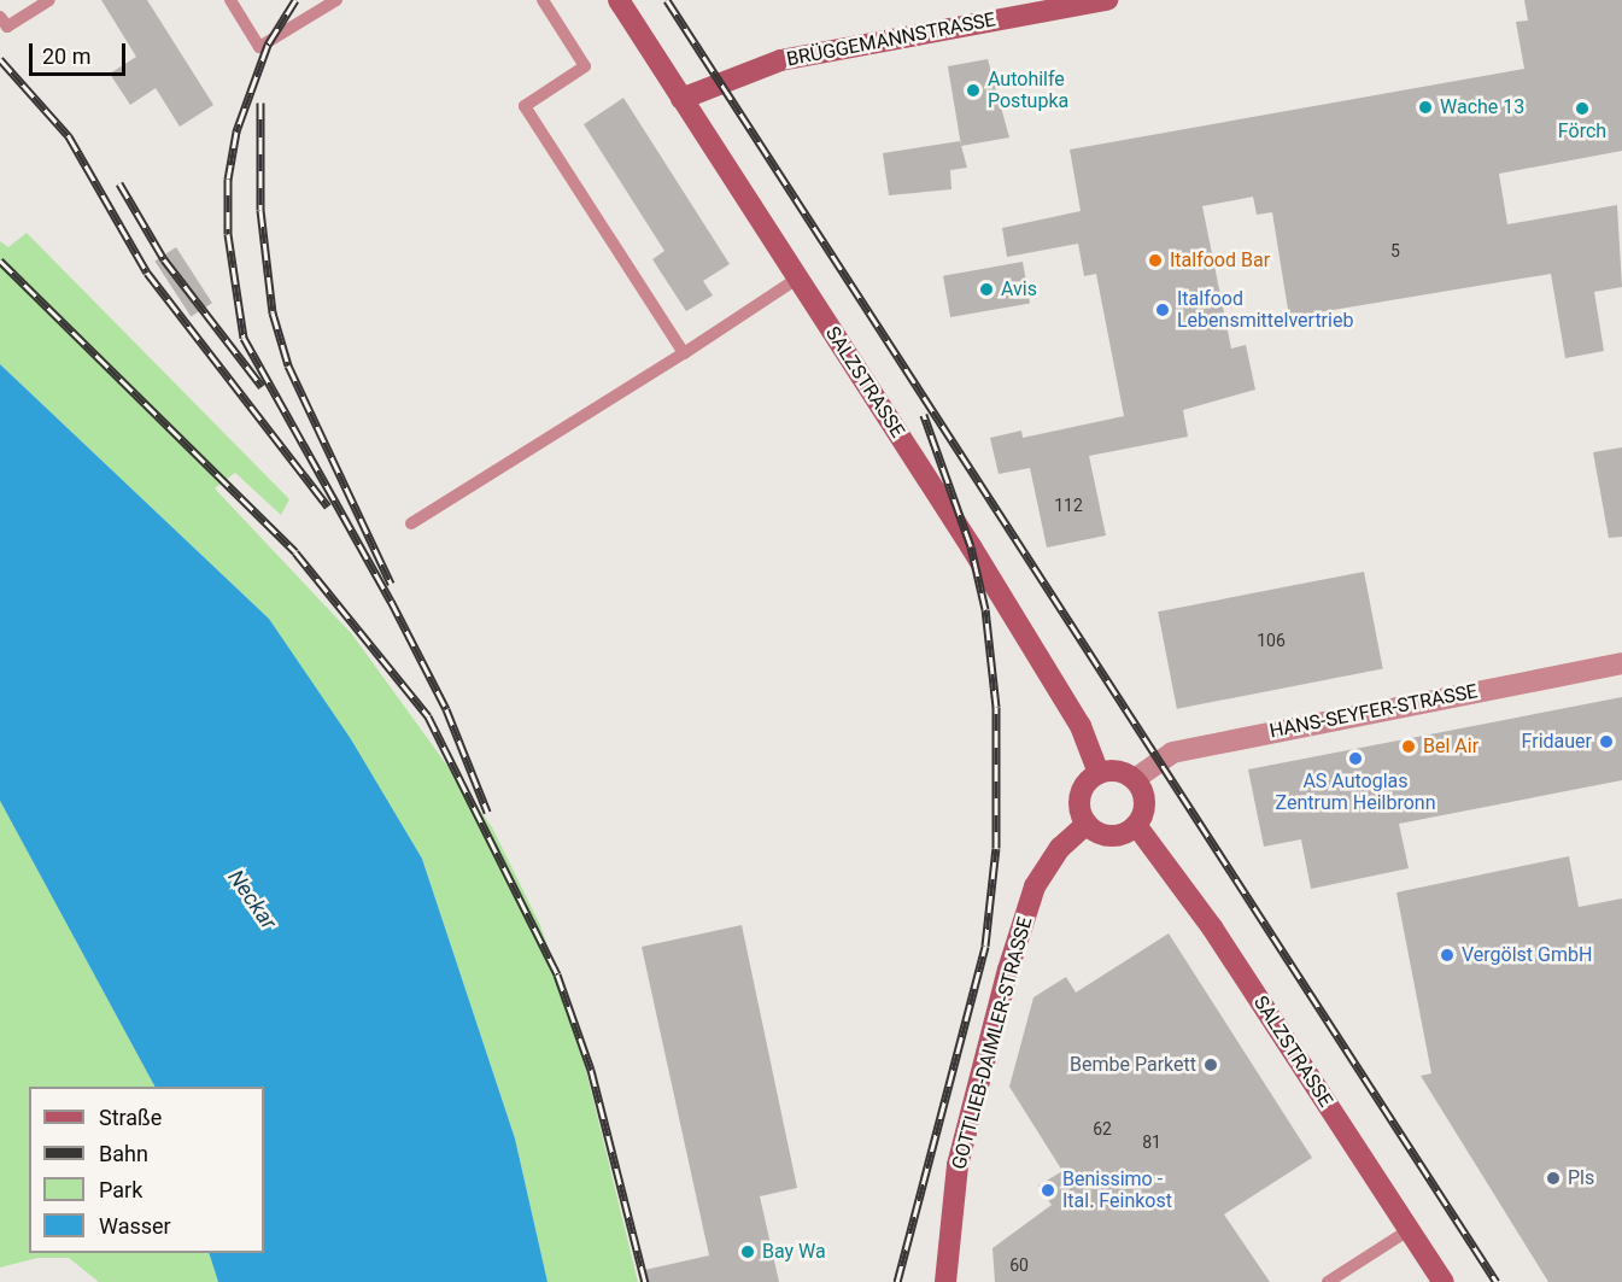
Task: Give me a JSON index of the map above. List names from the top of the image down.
{
  "streets": {
    "street": [
      "BRÜGGEMANNSTRASSE",
      "SALZSTRASSE",
      "HANS-SEYFER-STRASSE",
      "GOTTLIEB-DAIMLER-STRASSE"
    ]
  },
  "crossings": [
    ["BRÜGGEMANNSTRASSE", "SALZSTRASSE"],
    ["SALZSTRASSE", "HANS-SEYFER-STRASSE"],
    ["SALZSTRASSE", "GOTTLIEB-DAIMLER-STRASSE"],
    ["HANS-SEYFER-STRASSE", "GOTTLIEB-DAIMLER-STRASSE"]
  ],
  "water": ["Neckar"],
  "places": [
    "Autohilfe Postupka",
    "Wache 13",
    "Förch",
    "Italfood Bar",
    "Avis",
    "Italfood Lebensmittelvertrieb",
    "Fridauer",
    "Bel Air",
    "AS Autoglas Zentrum Heilbronn",
    "Vergölst GmbH",
    "Bembe Parkett",
    "Pls",
    "Benissimo - Ital. Feinkost",
    "Bay Wa"
  ],
  "house_numbers": [
    "5",
    "112",
    "106",
    "62",
    "81",
    "60"
  ],
  "legend": [
    "Straße",
    "Bahn",
    "Park",
    "Wasser"
  ],
  "scale_bar": "20 m"
}
